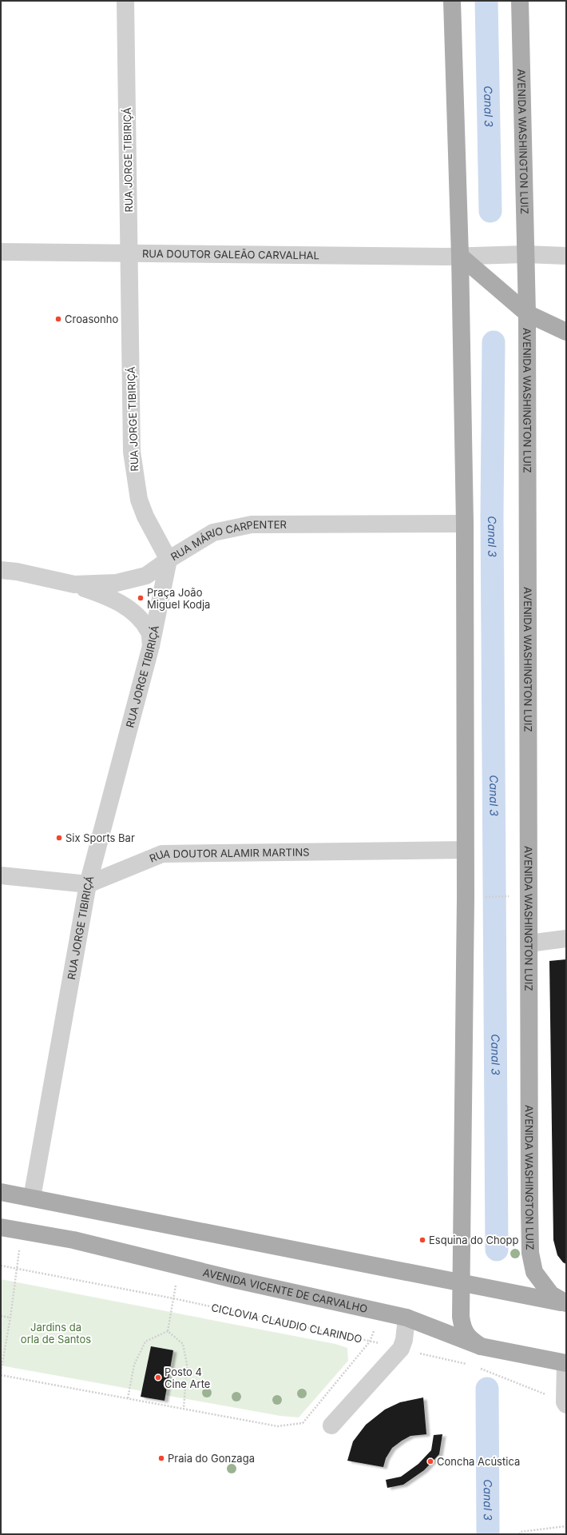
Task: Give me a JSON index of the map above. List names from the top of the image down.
{
  "streets": {
    "main road": ["AVENIDA WASHINGTON LUIZ", "AVENIDA VICENTE DE CARVALHO"],
    "street": [
      "RUA JORGE TIBIRIÇÁ",
      "RUA DOUTOR GALEÃO CARVALHAL",
      "RUA MÁRIO CARPENTER",
      "RUA DOUTOR ALAMIR MARTINS"
    ],
    "path": ["CICLOVIA CLAUDIO CLARINDO"]
  },
  "crossings": [
    ["AVENIDA WASHINGTON LUIZ", "RUA DOUTOR GALEÃO CARVALHAL"],
    ["RUA JORGE TIBIRIÇÁ", "RUA DOUTOR GALEÃO CARVALHAL"],
    ["RUA JORGE TIBIRIÇÁ", "RUA MÁRIO CARPENTER"],
    ["RUA JORGE TIBIRIÇÁ", "RUA DOUTOR ALAMIR MARTINS"]
  ],
  "water": ["Canal 3"],
  "parks": ["Jardins da orla de Santos"],
  "places": [
    "Croasonho",
    "Praça João Miguel Kodja",
    "Six Sports Bar",
    "Esquina do Chopp",
    "Posto 4 Cine Arte",
    "Praia do Gonzaga",
    "Concha Acústica"
  ]
}
